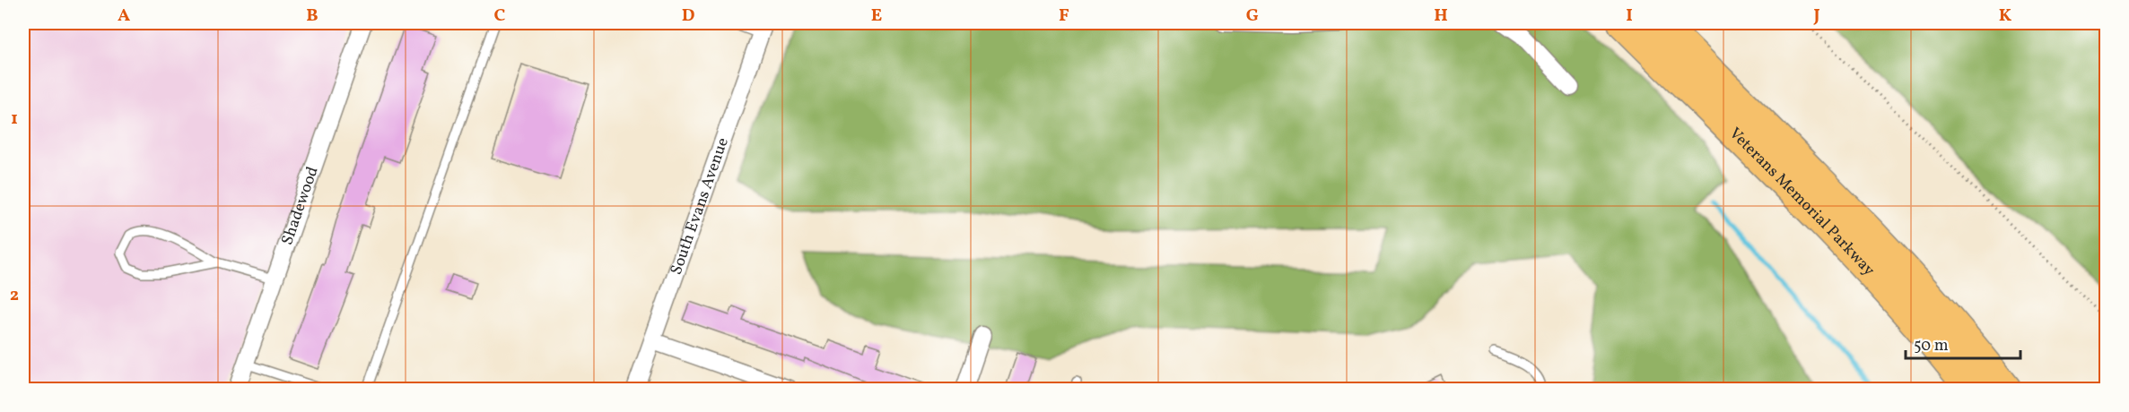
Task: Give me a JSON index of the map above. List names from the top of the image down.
{
  "streets": {
    "highway": ["Veterans Memorial Parkway"],
    "street": ["Shadewood", "South Evans Avenue"]
  },
  "scale_bar": "50 m",
  "grid": {
    "columns": [
      "A",
      "B",
      "C",
      "D",
      "E",
      "F",
      "G",
      "H",
      "I",
      "J",
      "K"
    ],
    "rows": ["1", "2"]
  }
}
